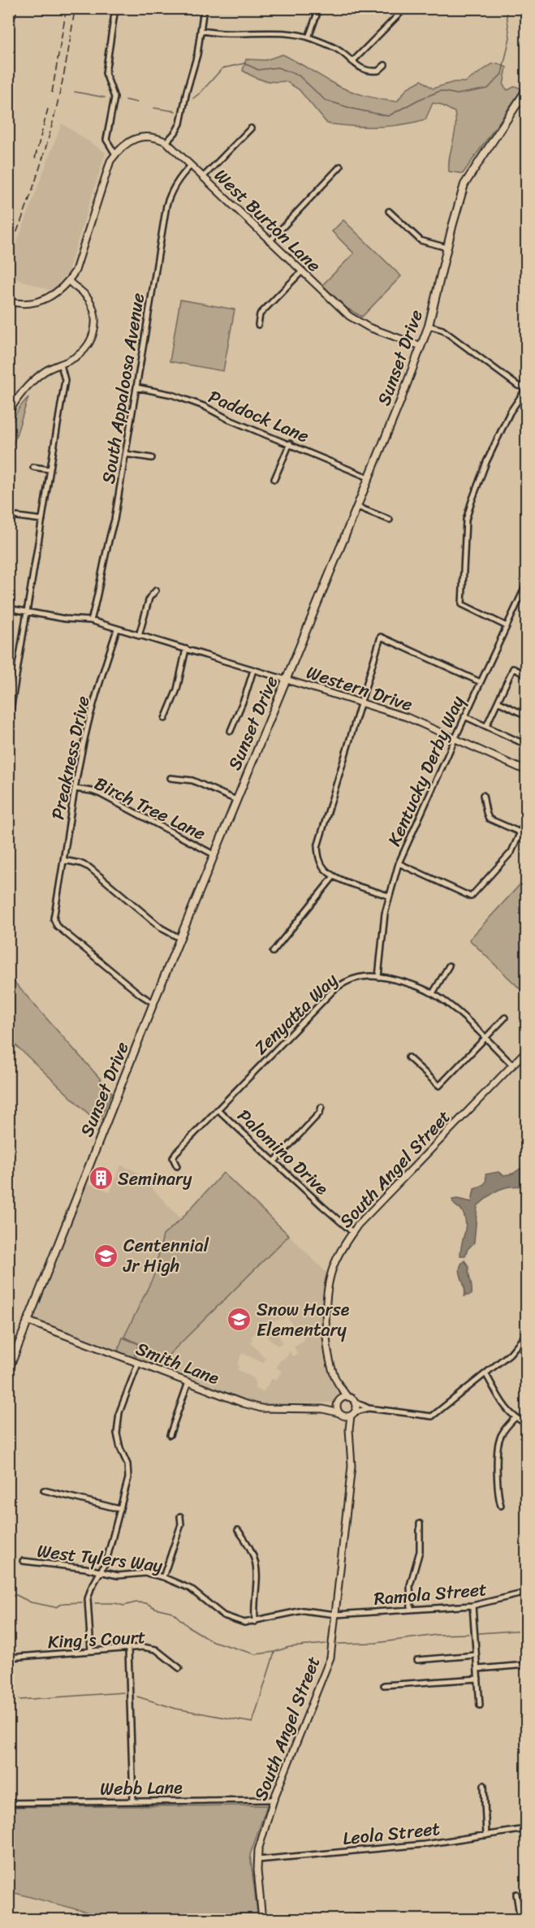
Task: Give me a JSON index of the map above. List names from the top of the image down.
{
  "streets": {
    "main road": ["Sunset Drive"],
    "street": [
      "West Burton Lane",
      "South Appaloosa Avenue",
      "Paddock Lane",
      "Western Drive",
      "Preakness Drive",
      "Kentucky Derby Way",
      "Birch Tree Lane",
      "Zenyatta Way",
      "Palomino Drive",
      "South Angel Street",
      "Smith Lane",
      "West Tylers Way",
      "Ramola Street",
      "King's Court",
      "Webb Lane",
      "Leola Street"
    ]
  },
  "crossings": [
    ["West Burton Lane", "Sunset Drive"],
    ["West Burton Lane", "South Appaloosa Avenue"],
    ["Sunset Drive", "Paddock Lane"],
    ["Sunset Drive", "Western Drive"],
    ["Sunset Drive", "Preakness Drive"],
    ["Sunset Drive", "Birch Tree Lane"],
    ["Sunset Drive", "Smith Lane"],
    ["South Appaloosa Avenue", "Paddock Lane"],
    ["South Appaloosa Avenue", "Western Drive"],
    ["Western Drive", "Preakness Drive"],
    ["Western Drive", "Kentucky Derby Way"],
    ["Preakness Drive", "Birch Tree Lane"],
    ["Kentucky Derby Way", "Zenyatta Way"],
    ["Zenyatta Way", "Palomino Drive"],
    ["Zenyatta Way", "South Angel Street"],
    ["Palomino Drive", "South Angel Street"],
    ["South Angel Street", "Smith Lane"],
    ["South Angel Street", "West Tylers Way"],
    ["South Angel Street", "Ramola Street"],
    ["South Angel Street", "Webb Lane"],
    ["South Angel Street", "Leola Street"],
    ["West Tylers Way", "Ramola Street"]
  ],
  "places": {
    "building": ["Seminary"],
    "school or university": ["Centennial Jr High", "Snow Horse Elementary"]
  }
}
